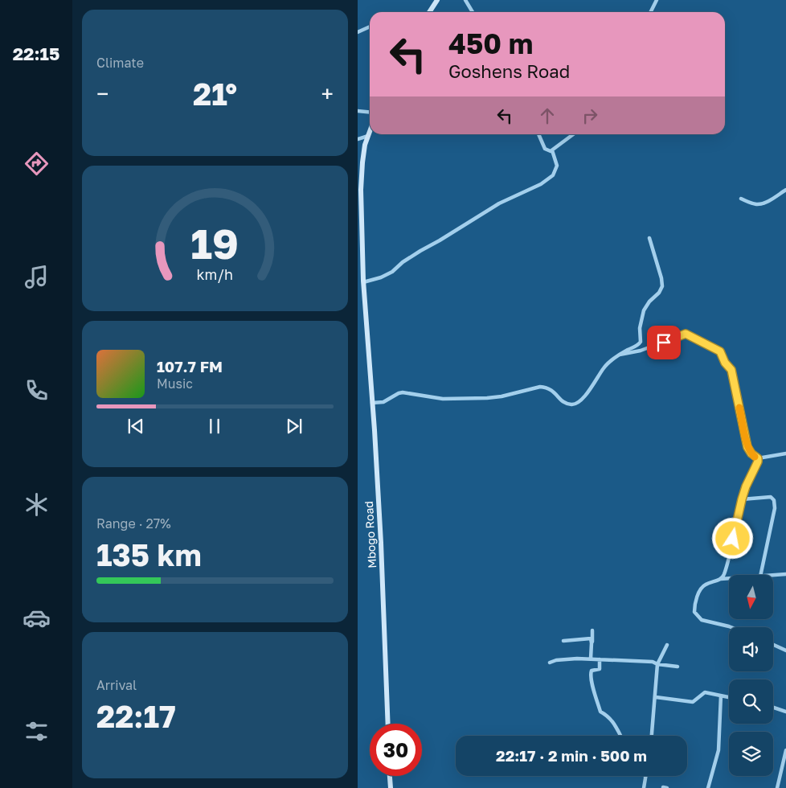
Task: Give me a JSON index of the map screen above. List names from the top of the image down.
{
  "streets": {
    "main road": ["Mbogo Road"]
  },
  "north": "bottom",
  "page": {
    "tabs": "22:15",
    "tile": [
      "Climate",
      ["Range · 27%", "135 km"],
      ["Arrival", "22:17"]
    ],
    "turn": ["450 m", "Goshens Road"],
    "heat": ["−", "21°", "+"],
    "song": ["107.7 FM", "Music"],
    "limit": "30",
    "trip": "22:17 · 2 min · 500 m",
    "gauge": ["19", "km/h"]
  }
}
